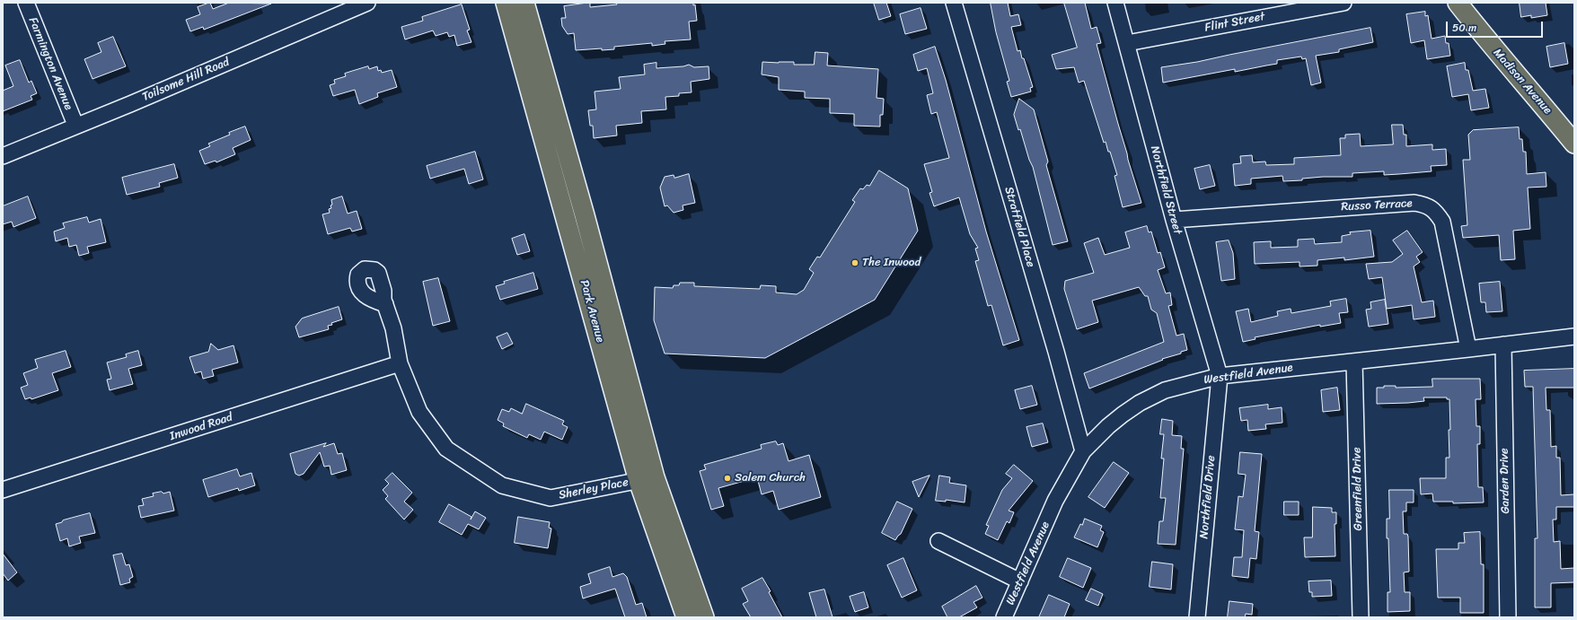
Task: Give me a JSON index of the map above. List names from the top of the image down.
{
  "streets": {
    "main road": ["Madison Avenue", "Park Avenue"],
    "street": [
      "Flint Street",
      "Farmington Avenue",
      "Toilsome Hill Road",
      "Northfield Street",
      "Russo Terrace",
      "Stratfield Place",
      "Westfield Avenue",
      "Inwood Road",
      "Garden Drive",
      "Sherley Place",
      "Greenfield Drive",
      "Northfield Drive"
    ]
  },
  "crossings": [
    ["Flint Street", "Northfield Street"],
    ["Farmington Avenue", "Toilsome Hill Road"],
    ["Northfield Street", "Russo Terrace"],
    ["Northfield Street", "Westfield Avenue"],
    ["Northfield Street", "Northfield Drive"],
    ["Russo Terrace", "Westfield Avenue"],
    ["Stratfield Place", "Westfield Avenue"],
    ["Park Avenue", "Sherley Place"],
    ["Westfield Avenue", "Garden Drive"],
    ["Westfield Avenue", "Greenfield Drive"],
    ["Westfield Avenue", "Northfield Drive"],
    ["Inwood Road", "Sherley Place"]
  ],
  "places": ["The Inwood", "Salem Church"],
  "scale_bar": "50 m"
}
